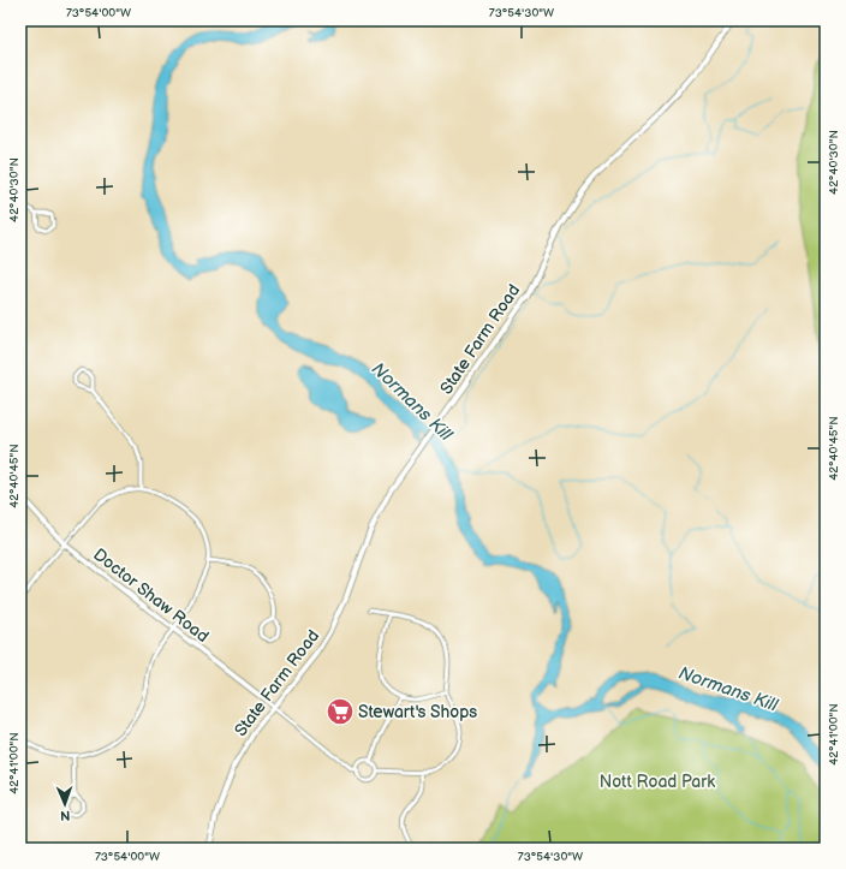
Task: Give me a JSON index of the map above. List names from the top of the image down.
{
  "streets": {
    "main road": ["State Farm Road", "Doctor Shaw Road"]
  },
  "crossings": [
    ["State Farm Road", "Doctor Shaw Road"]
  ],
  "water": ["Normans Kill"],
  "parks": ["Nott Road Park"],
  "places": {
    "supermarket": ["Stewart's Shops"]
  },
  "north": "bottom",
  "coordinates": [
    "73°54'00\"W",
    "73°54'30\"W",
    "42°40'30\"N",
    "42°40'45\"N",
    "42°41'00\"N"
  ]
}
